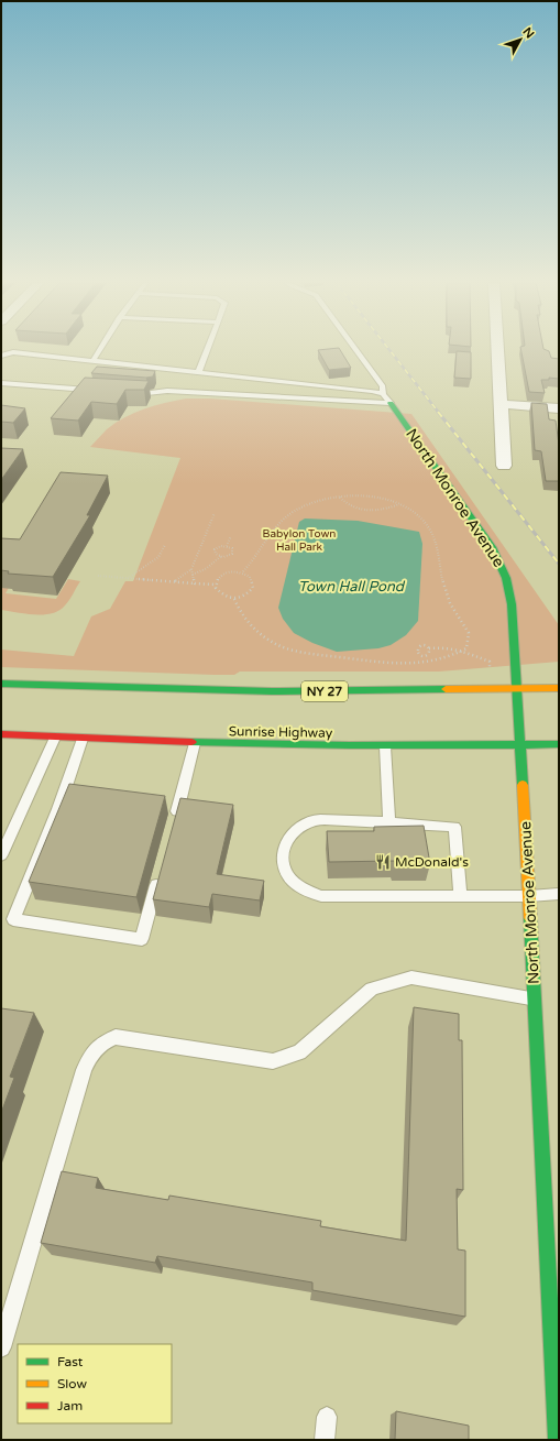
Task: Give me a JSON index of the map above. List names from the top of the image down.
{
  "streets": {
    "main road": ["North Monroe Avenue", "NY 27", "Sunrise Highway"]
  },
  "crossings": [
    ["North Monroe Avenue", "NY 27"],
    ["North Monroe Avenue", "Sunrise Highway"]
  ],
  "water": ["Town Hall Pond"],
  "parks": ["Babylon Town Hall Park"],
  "places": {
    "restaurant": ["McDonald's"]
  },
  "legend": ["Fast", "Slow", "Jam"],
  "north": "top right"
}
